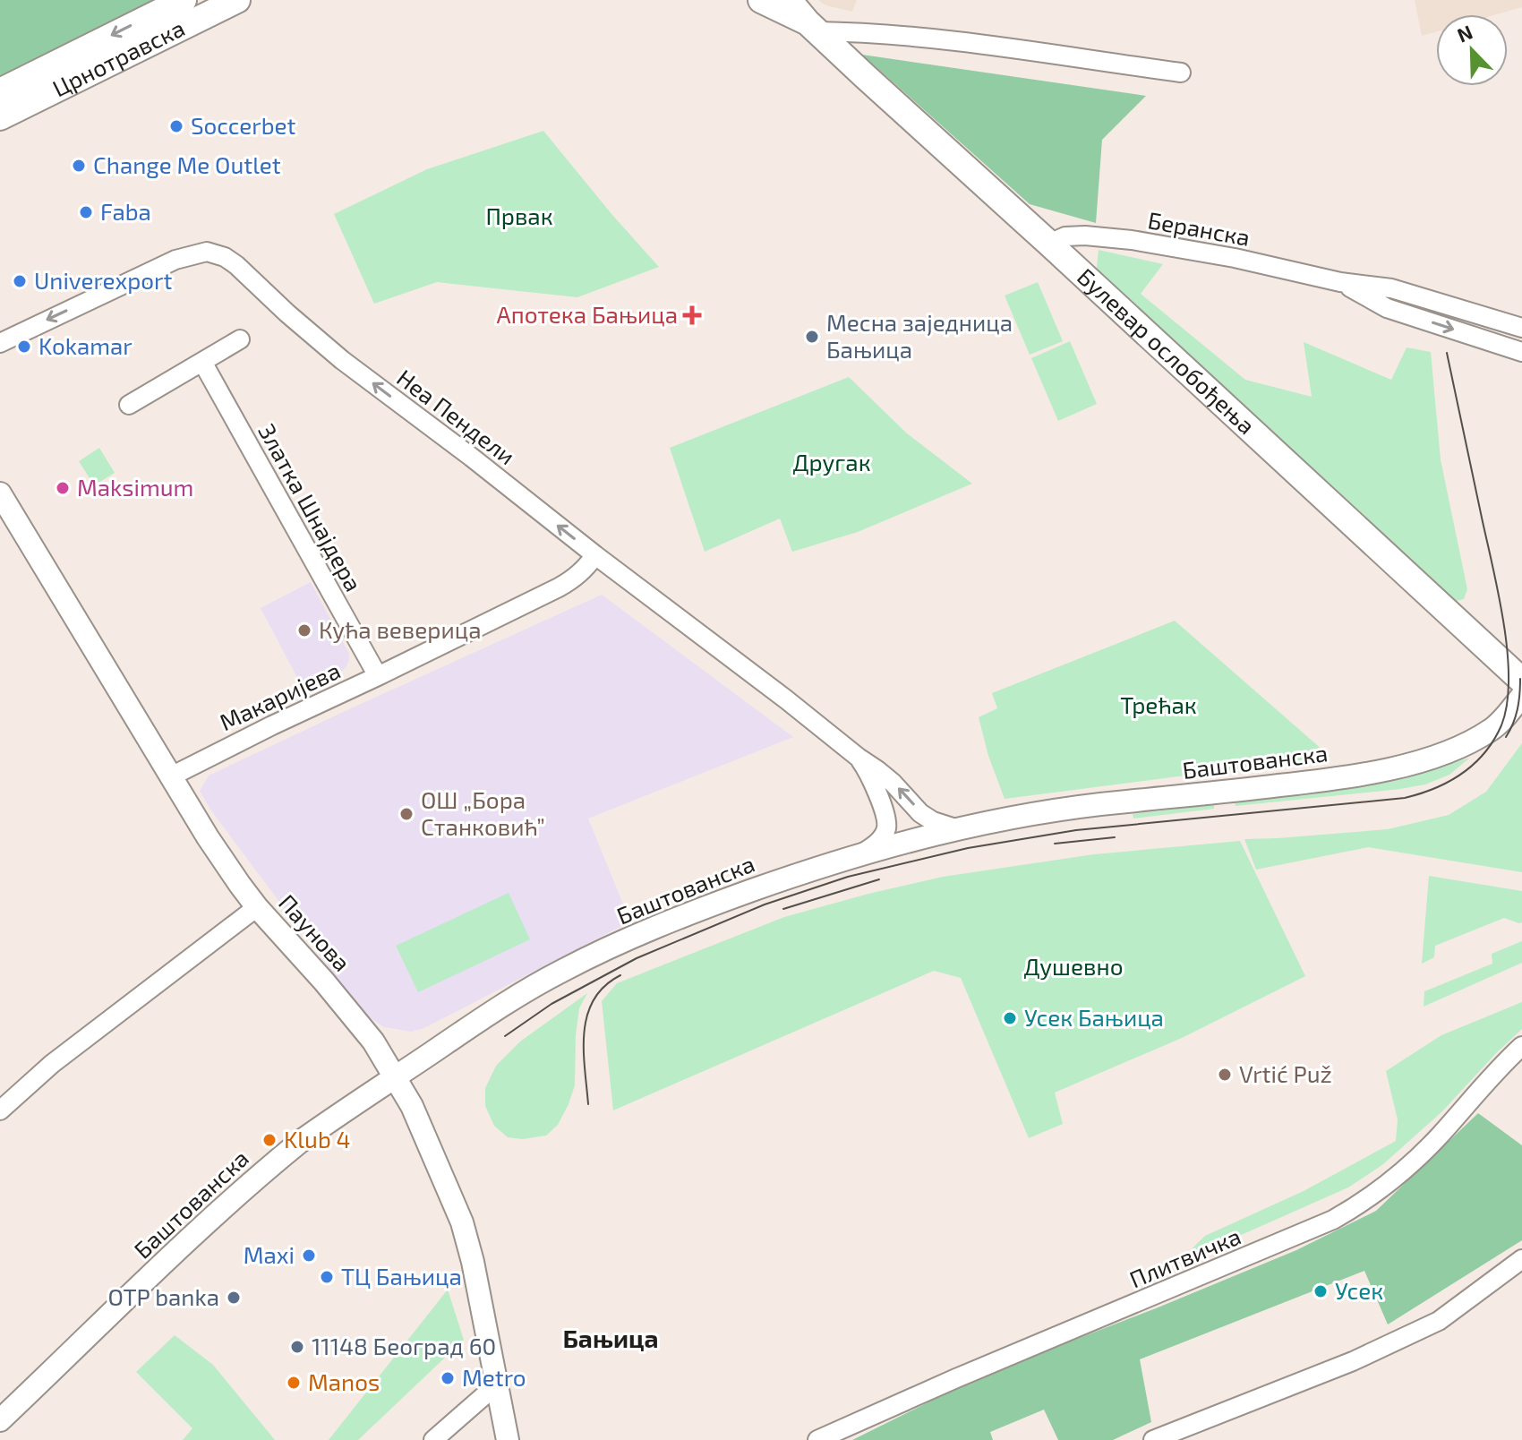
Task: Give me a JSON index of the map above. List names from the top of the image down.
{
  "streets": {
    "main road": ["Црнотравска", "Булевар ослобођења"],
    "street": [
      "Беранска",
      "Неа Пендели",
      "Златка Шнајдера",
      "Макаријева",
      "Баштованска",
      "Паунова",
      "Плитвичка"
    ]
  },
  "crossings": [
    ["Беранска", "Булевар ослобођења"],
    ["Неа Пендели", "Макаријева"],
    ["Неа Пендели", "Баштованска"],
    ["Златка Шнајдера", "Макаријева"],
    ["Макаријева", "Паунова"],
    ["Баштованска", "Паунова"]
  ],
  "one_way": ["Неа Пендели"],
  "districts": ["Бањица"],
  "parks": [
    "Првак",
    "Другак",
    "Трећак",
    "Душевно"
  ],
  "places": {
    "other": [
      "Soccerbet",
      "Change Me Outlet",
      "Faba",
      "Univerexport",
      "Месна заједница Бањица",
      "Kokamar",
      "Maksimum",
      "Кућа веверица",
      "ОШ „Бора Станковић”",
      "Усек Бањица",
      "Vrtić Puž",
      "Klub 4",
      "Maxi",
      "ТЦ Бањица",
      "Усек",
      "OTP banka",
      "11148 Београд 60",
      "Metro",
      "Manos"
    ],
    "health": ["Апотека Бањица"]
  },
  "north": "top left"
}
